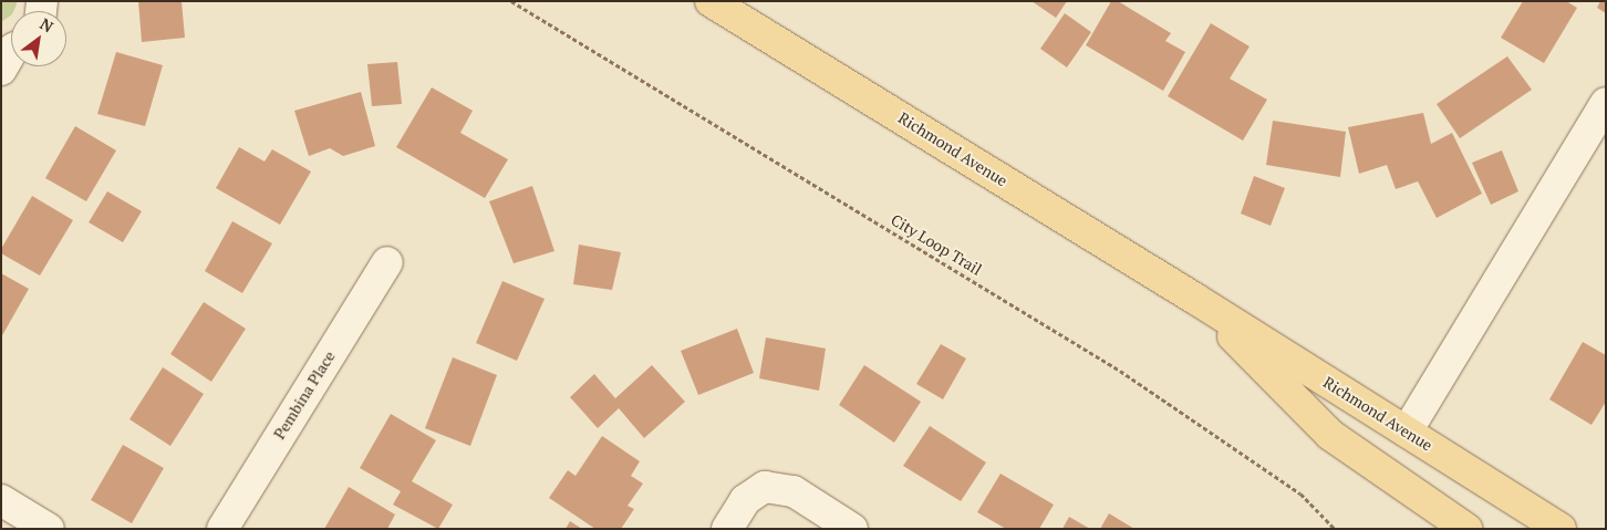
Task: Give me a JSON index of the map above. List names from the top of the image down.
{
  "streets": {
    "main road": ["Richmond Avenue"],
    "street": ["Pembina Place"],
    "path": ["City Loop Trail"]
  },
  "north": "top right"
}
